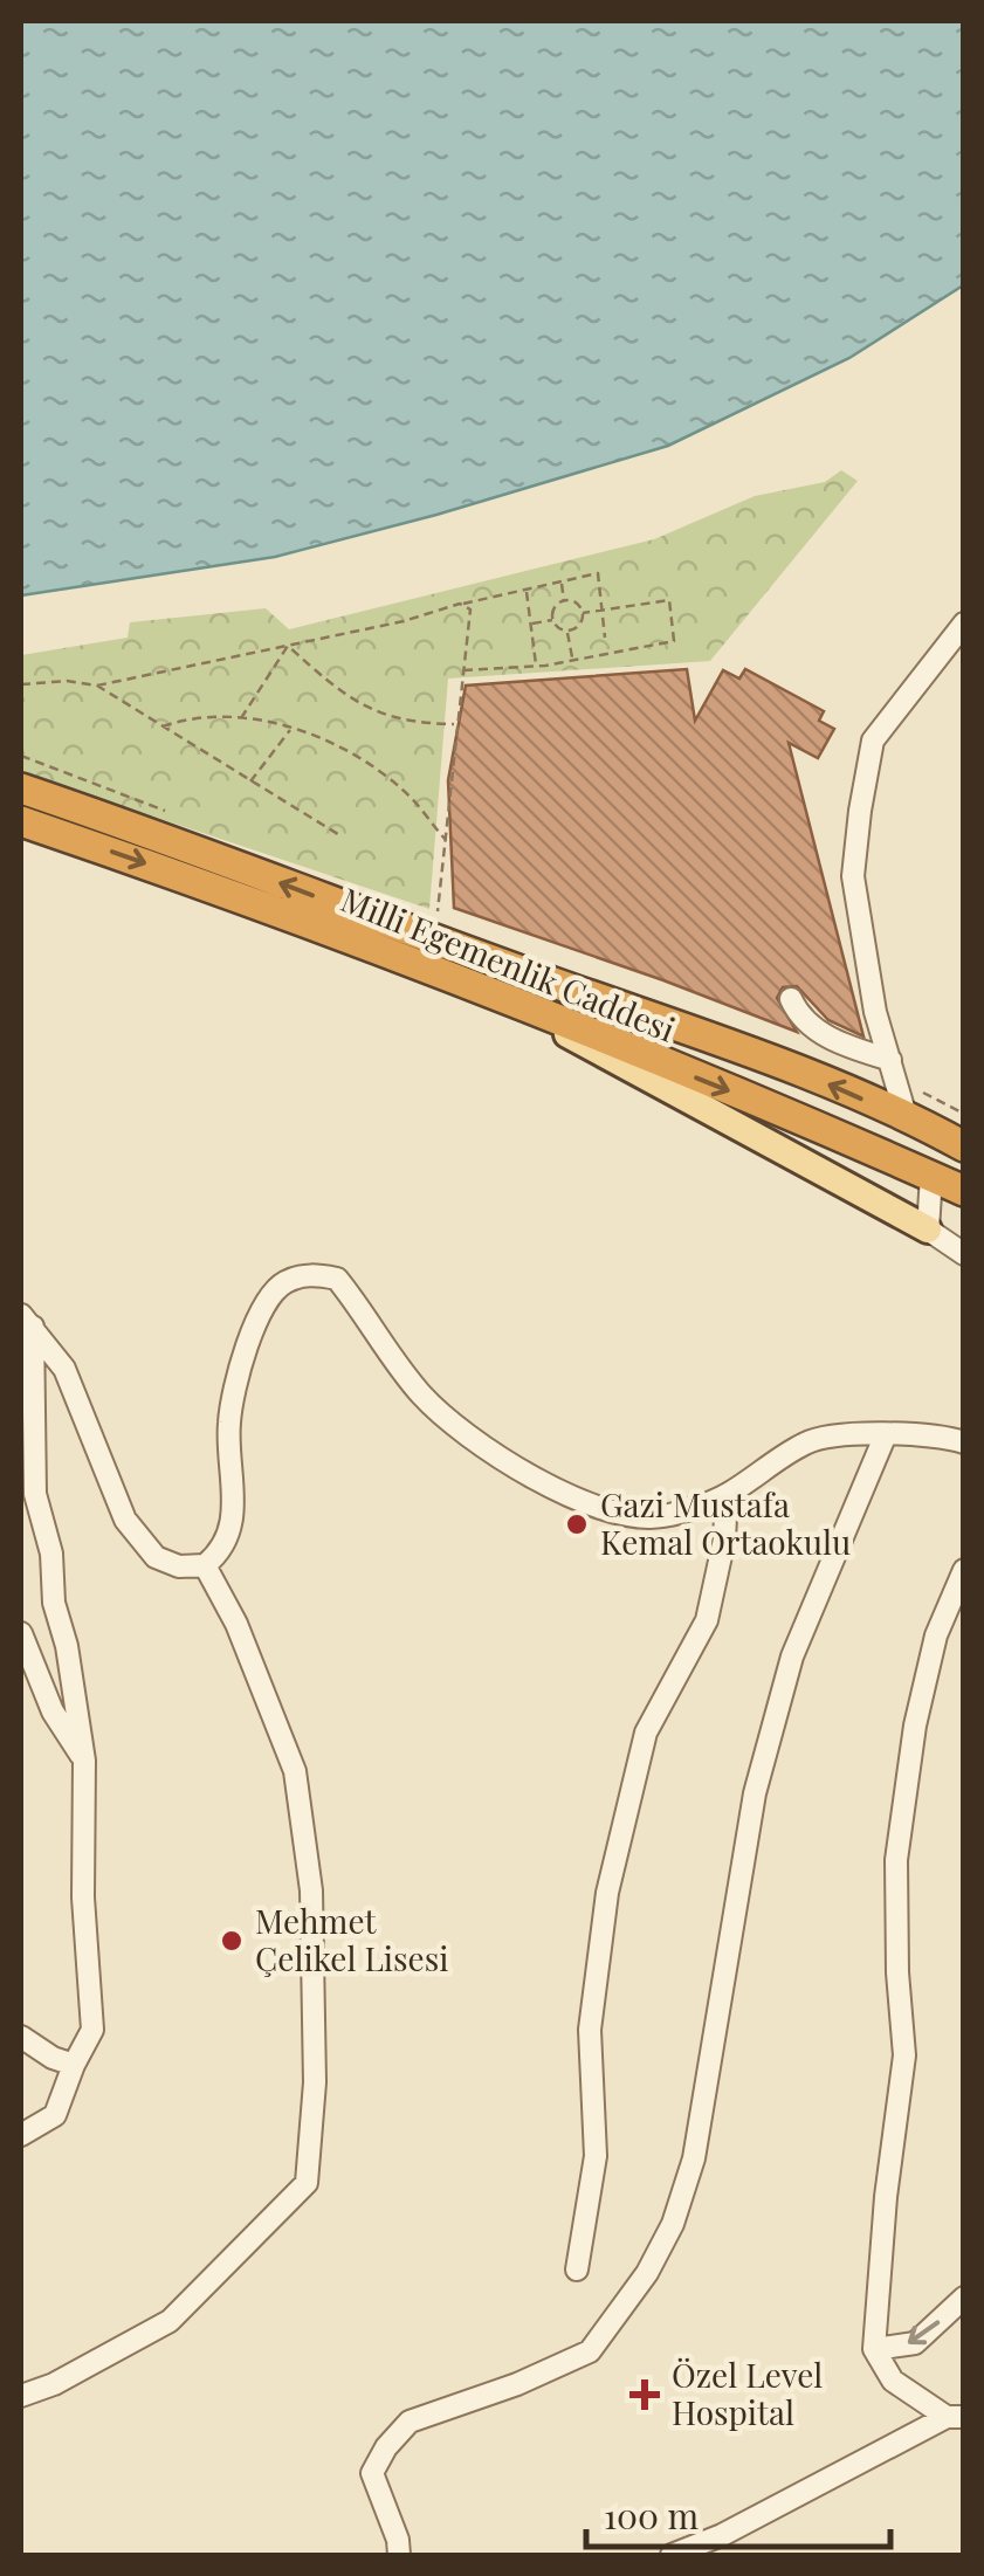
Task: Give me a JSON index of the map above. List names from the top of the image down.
{
  "streets": {
    "highway": ["Milli Egemenlik Caddesi"]
  },
  "places": {
    "other": ["Gazi Mustafa Kemal Ortaokulu", "Mehmet Çelikel Lisesi"],
    "health": ["Özel Level Hospital"]
  },
  "scale_bar": "100 m"
}
